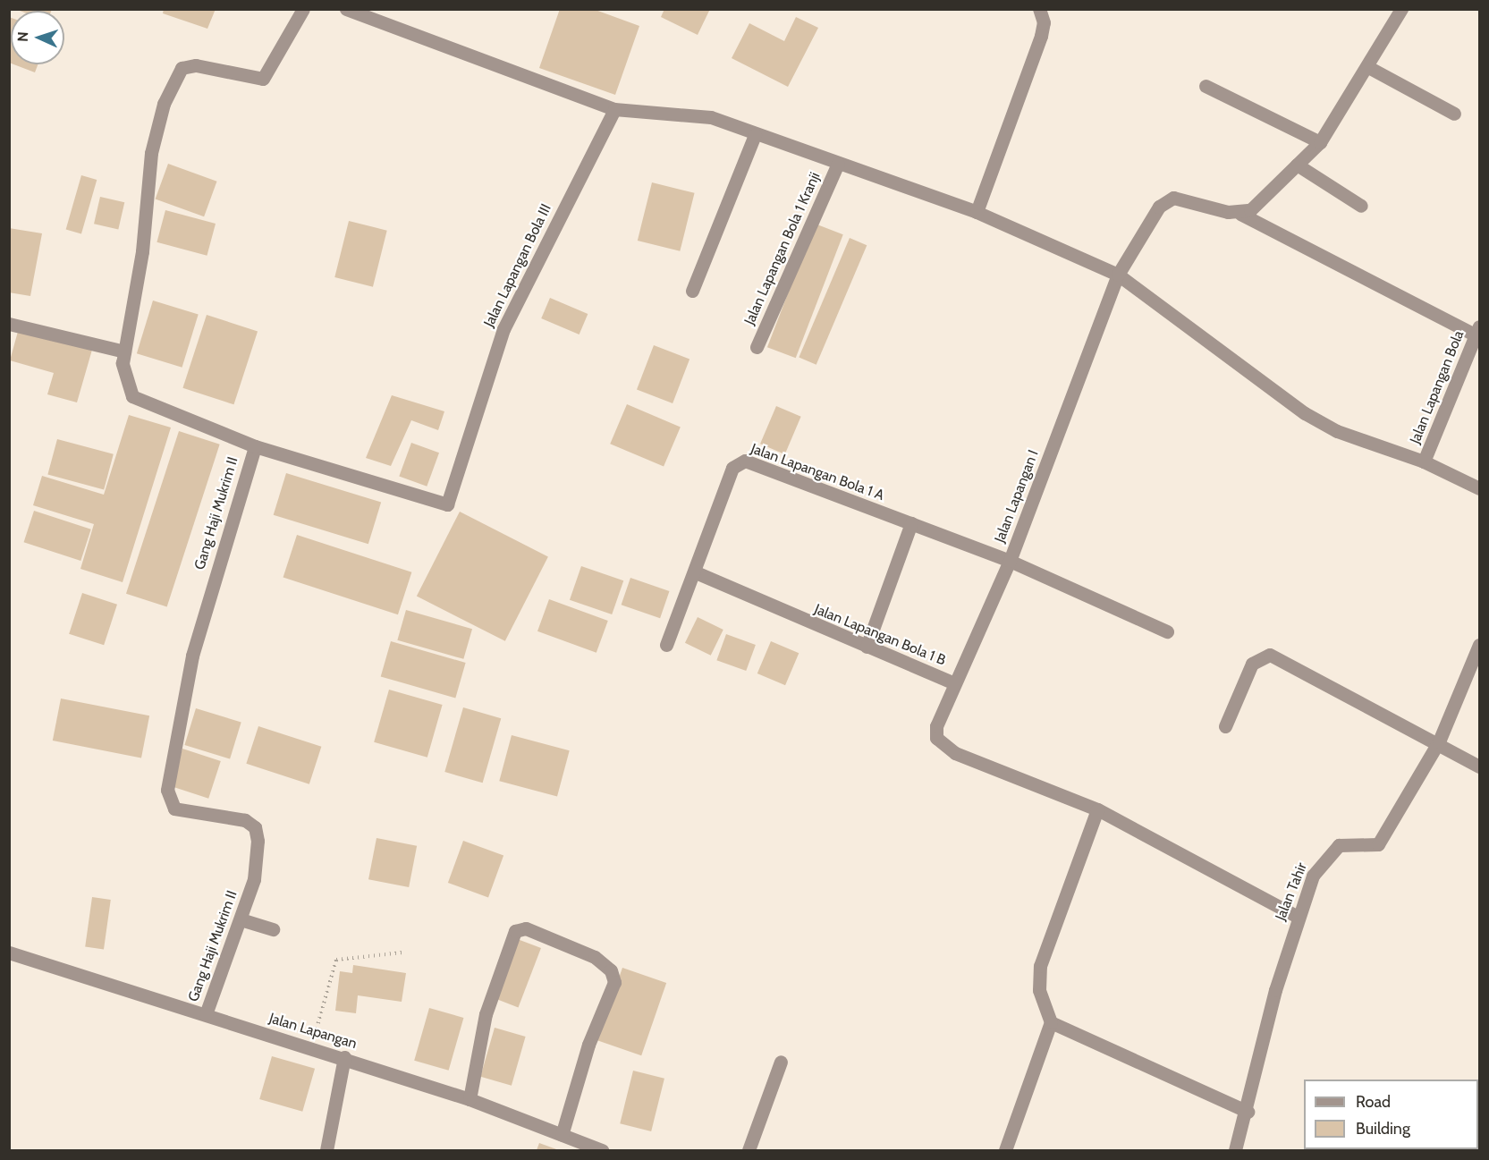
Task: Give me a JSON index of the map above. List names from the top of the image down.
{
  "streets": {
    "street": [
      "Jalan Lapangan Bola 1 Kranji",
      "Jalan Lapangan Bola III",
      "Jalan Lapangan Bola",
      "Jalan Lapangan Bola 1 A",
      "Jalan Lapangan I",
      "Gang Haji Mukrim II",
      "Jalan Lapangan Bola 1 B",
      "Jalan Tahir",
      "Jalan Lapangan"
    ]
  },
  "crossings": [
    ["Jalan Lapangan Bola III", "Gang Haji Mukrim II"],
    ["Jalan Lapangan Bola", "Jalan Lapangan I"],
    ["Jalan Lapangan Bola 1 A", "Jalan Lapangan I"],
    ["Jalan Lapangan Bola 1 A", "Jalan Lapangan Bola 1 B"],
    ["Jalan Lapangan I", "Jalan Lapangan Bola 1 B"],
    ["Gang Haji Mukrim II", "Jalan Lapangan"]
  ],
  "legend": ["Road", "Building"],
  "north": "left"
}
